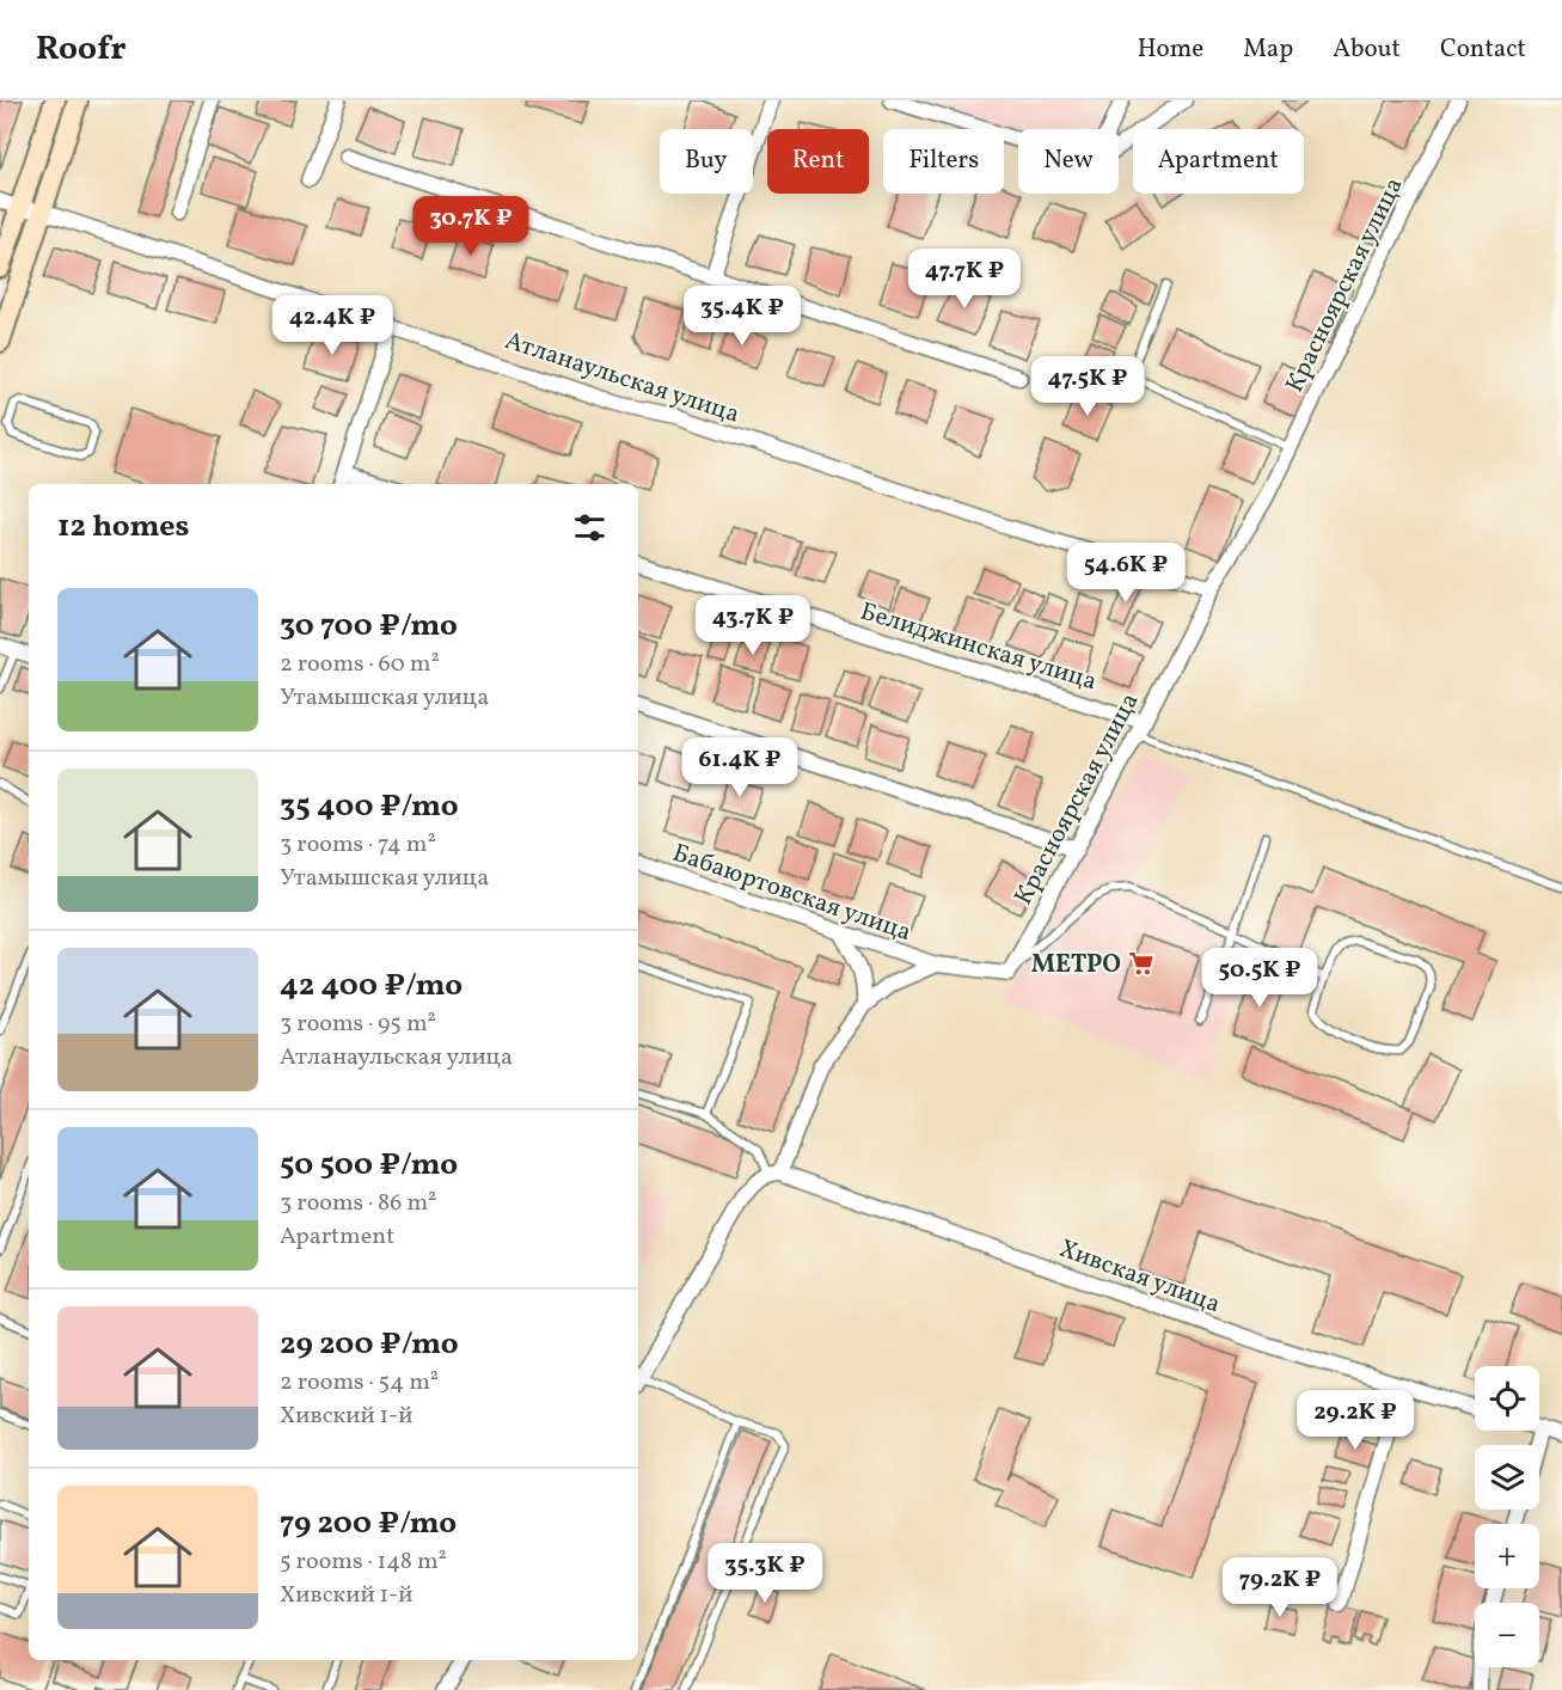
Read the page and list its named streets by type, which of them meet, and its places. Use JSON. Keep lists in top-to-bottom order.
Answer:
{
  "streets": {
    "street": [
      "Красноярская улица",
      "Атланаульская улица",
      "Белиджинская улица",
      "Бабаюртовская улица",
      "Хивская улица"
    ]
  },
  "crossings": [
    ["Красноярская улица", "Атланаульская улица"],
    ["Красноярская улица", "Белиджинская улица"]
  ],
  "places": {
    "supermarket": ["МЕТРО"]
  },
  "page": {
    "header": "Roofr",
    "nav": [
      "Home",
      "Map",
      "About",
      "Contact"
    ],
    "chip": [
      "Buy",
      "Rent",
      "Filters",
      "New",
      "Apartment"
    ],
    "price": [
      "30.7K ₽",
      "47.7K ₽",
      "35.4K ₽",
      "42.4K ₽",
      "47.5K ₽",
      "54.6K ₽",
      "43.7K ₽",
      "61.4K ₽",
      "50.5K ₽",
      "29.2K ₽",
      "35.3K ₽",
      "79.2K ₽"
    ],
    "heading": "12 homes",
    "list": [
      {
        "name": "30 700 ₽/mo",
        "note": "2 rooms · 60 m² · Утамышская улица"
      },
      {
        "name": "35 400 ₽/mo",
        "note": "3 rooms · 74 m² · Утамышская улица"
      },
      {
        "name": "42 400 ₽/mo",
        "note": "3 rooms · 95 m² · Атланаульская улица"
      },
      {
        "name": "50 500 ₽/mo",
        "note": "3 rooms · 86 m² · Apartment"
      },
      {
        "name": "29 200 ₽/mo",
        "note": "2 rooms · 54 m² · Хивский 1-й"
      },
      {
        "name": "79 200 ₽/mo",
        "note": "5 rooms · 148 m² · Хивский 1-й"
      }
    ],
    "map_buttons": ["+", "−"]
  }
}
